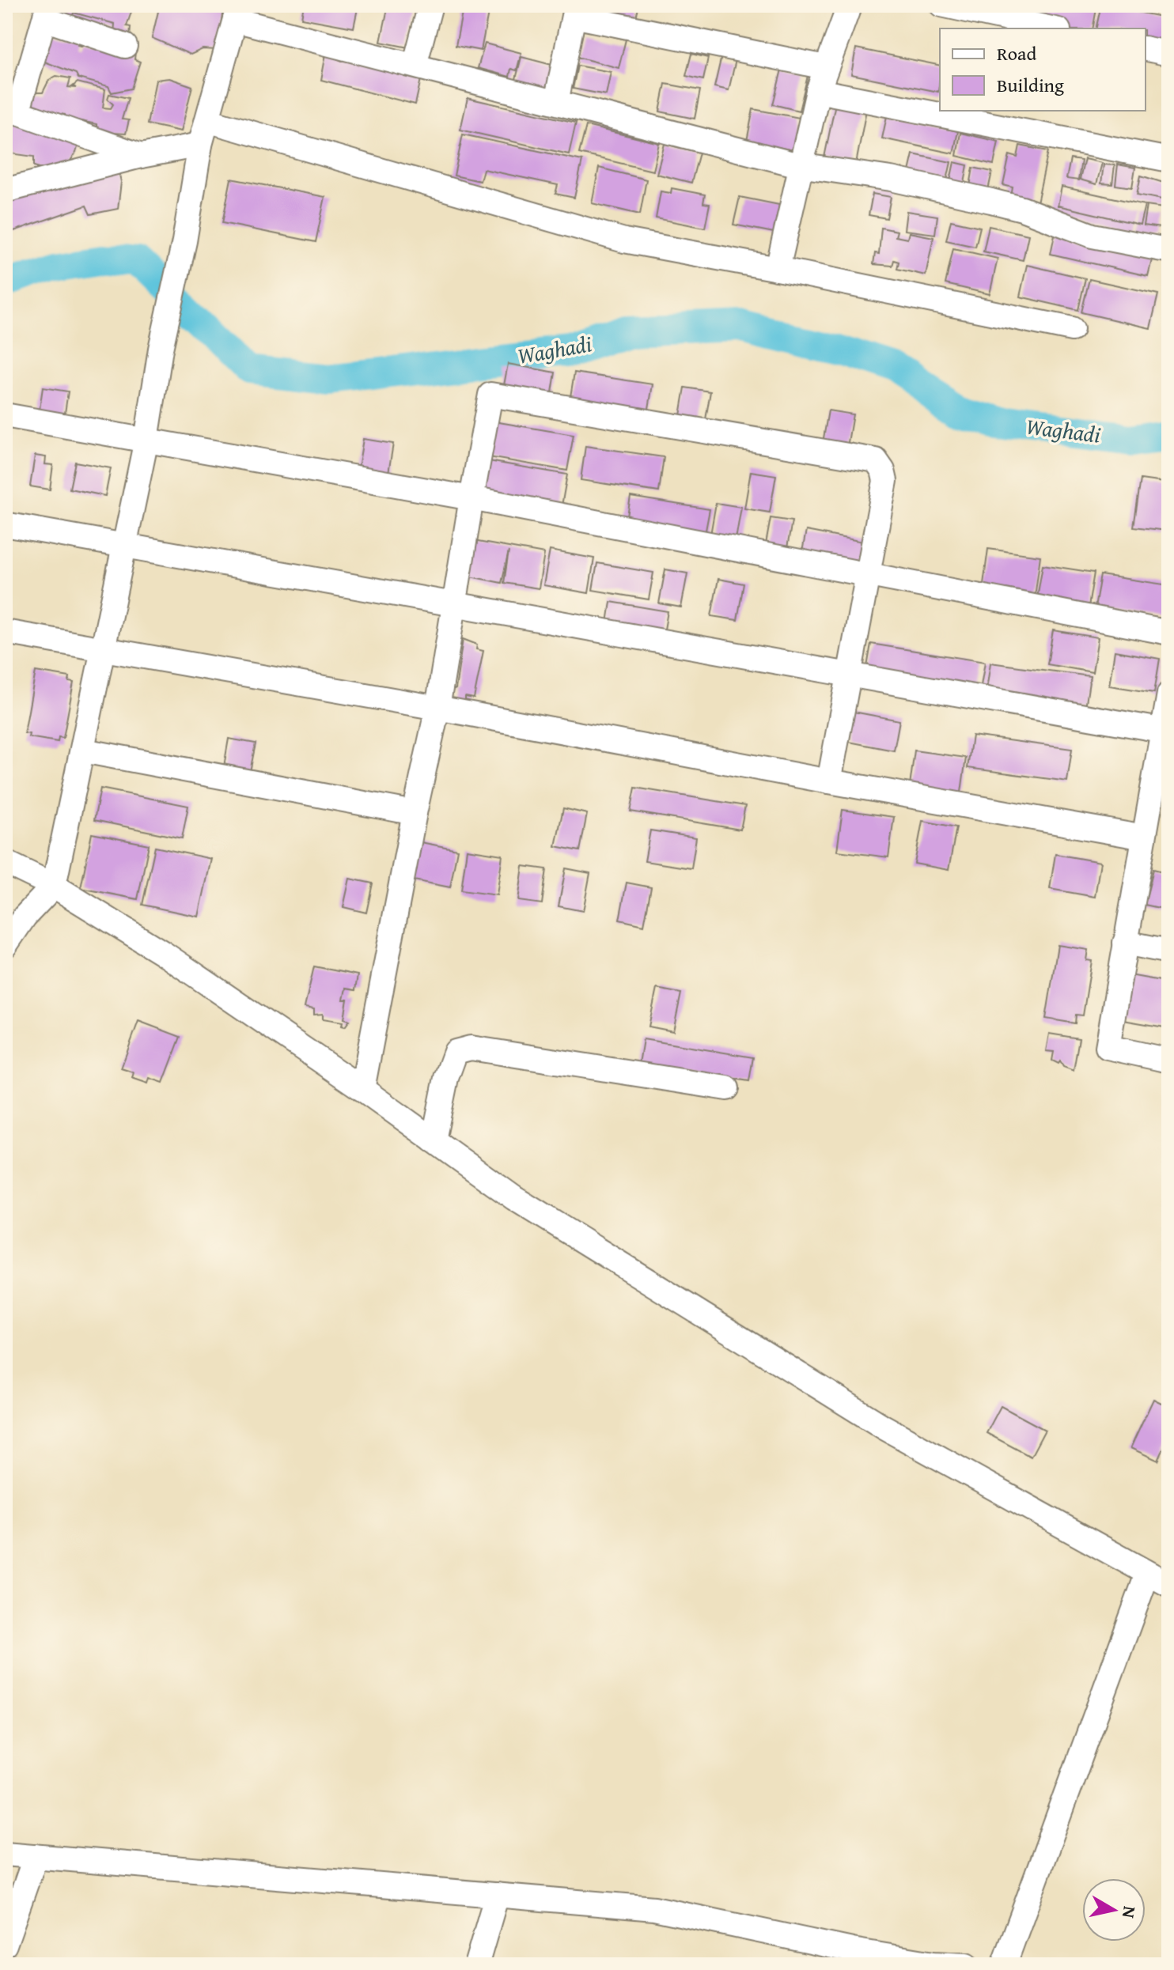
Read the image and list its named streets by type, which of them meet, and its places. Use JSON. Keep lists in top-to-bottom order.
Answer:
{
  "water": ["Waghadi"],
  "legend": ["Road", "Building"],
  "north": "right"
}
